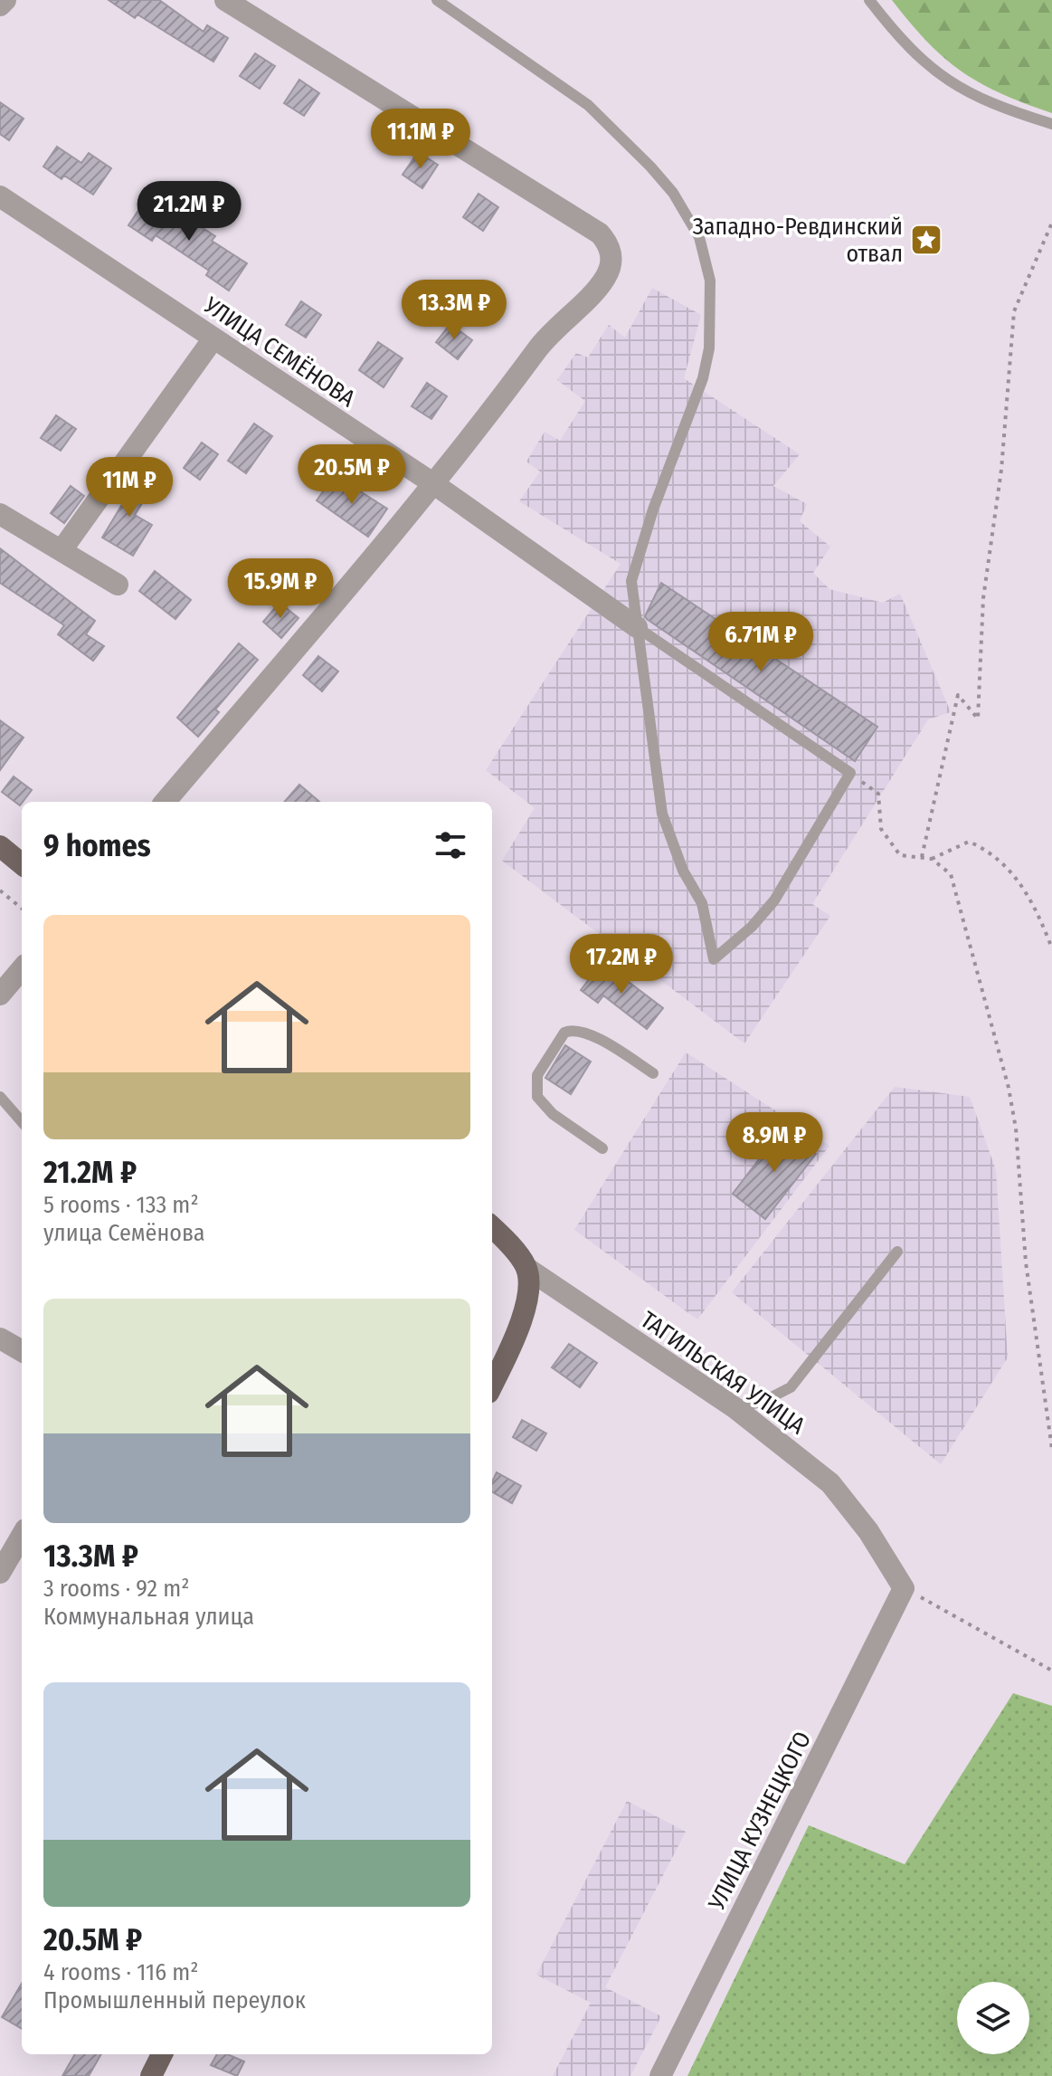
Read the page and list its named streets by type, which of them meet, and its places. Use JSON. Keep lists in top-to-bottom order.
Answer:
{
  "streets": {
    "main road": ["ТАГИЛЬСКАЯ УЛИЦА"],
    "street": ["УЛИЦА СЕМЁНОВА", "УЛИЦА КУЗНЕЦКОГО"]
  },
  "crossings": [
    ["ТАГИЛЬСКАЯ УЛИЦА", "УЛИЦА КУЗНЕЦКОГО"]
  ],
  "places": {
    "place": ["Западно-Ревдинский отвал"]
  },
  "page": {
    "price": [
      "11.1M ₽",
      "21.2M ₽",
      "13.3M ₽",
      "20.5M ₽",
      "11M ₽",
      "15.9M ₽",
      "6.71M ₽",
      "17.2M ₽",
      "8.9M ₽"
    ],
    "heading": "9 homes",
    "list": [
      {
        "name": "21.2M ₽",
        "note": "5 rooms · 133 m² · улица Семёнова"
      },
      {
        "name": "13.3M ₽",
        "note": "3 rooms · 92 m² · Коммунальная улица"
      },
      {
        "name": "20.5M ₽",
        "note": "4 rooms · 116 m² · Промышленный переулок"
      }
    ]
  }
}
